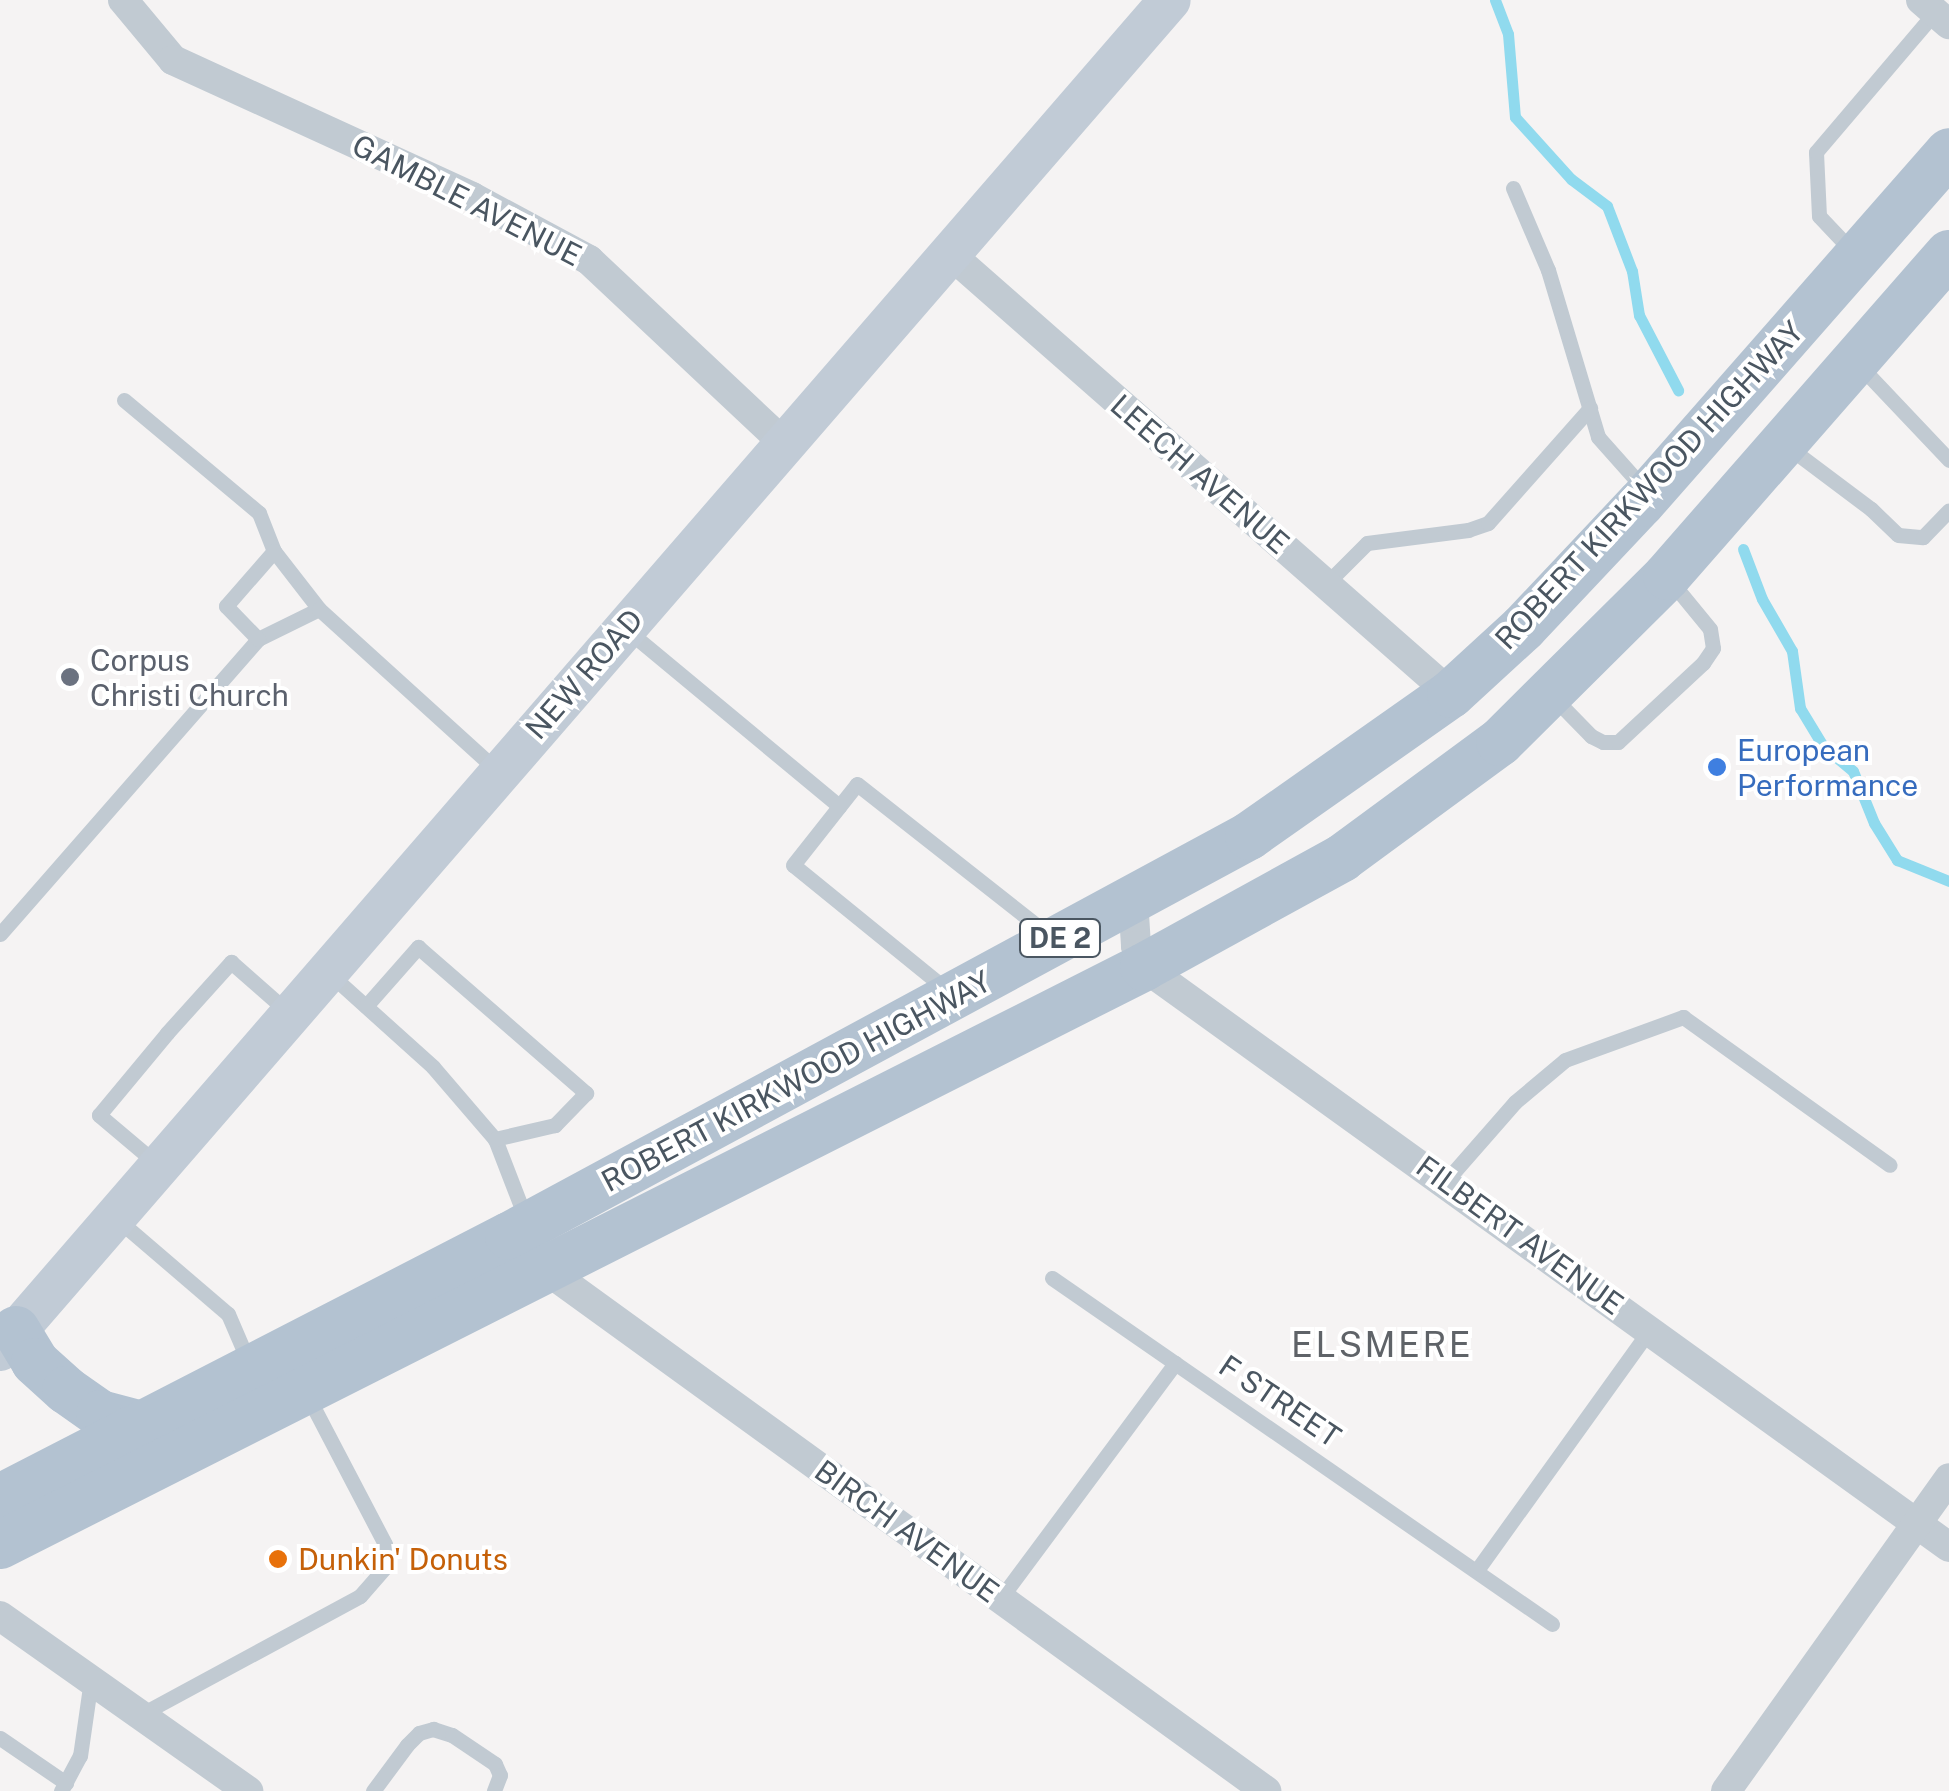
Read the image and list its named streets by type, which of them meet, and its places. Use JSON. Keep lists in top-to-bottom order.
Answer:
{
  "streets": {
    "main road": ["ROBERT KIRKWOOD HIGHWAY", "DE 2"],
    "street": [
      "GAMBLE AVENUE",
      "LEECH AVENUE",
      "NEW ROAD",
      "FILBERT AVENUE",
      "BIRCH AVENUE"
    ],
    "lane": ["F STREET"]
  },
  "crossings": [
    ["GAMBLE AVENUE", "NEW ROAD"],
    ["LEECH AVENUE", "ROBERT KIRKWOOD HIGHWAY"],
    ["LEECH AVENUE", "NEW ROAD"],
    ["ROBERT KIRKWOOD HIGHWAY", "FILBERT AVENUE"],
    ["ROBERT KIRKWOOD HIGHWAY", "BIRCH AVENUE"]
  ],
  "districts": ["ELSMERE"],
  "places": ["Corpus Christi Church", "European Performance", "Dunkin' Donuts"]
}
